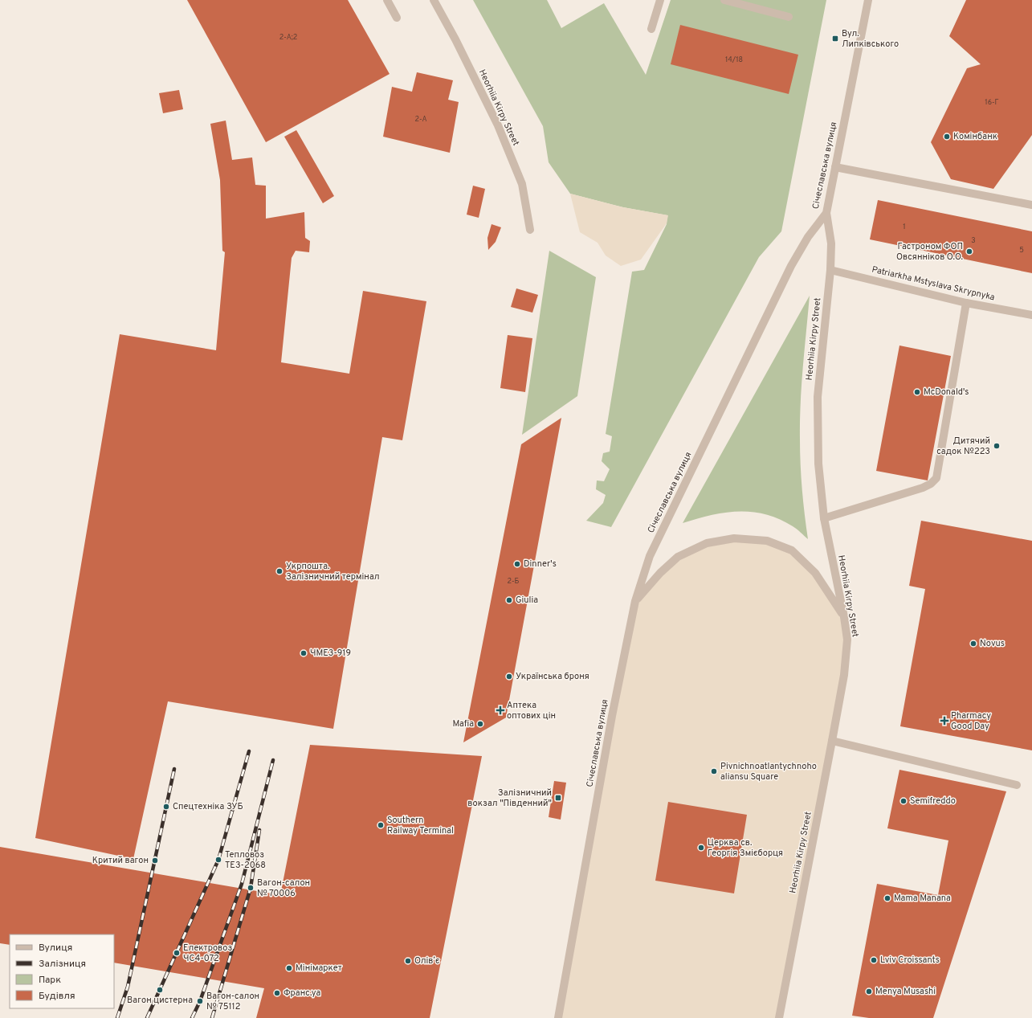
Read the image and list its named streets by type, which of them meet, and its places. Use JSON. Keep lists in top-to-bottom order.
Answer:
{
  "streets": {
    "street": ["Heorhiia Kirpy Street", "Січеславська вулиця", "Patriarkha Mstyslava Skrypnyka"]
  },
  "crossings": [
    ["Heorhiia Kirpy Street", "Січеславська вулиця"],
    ["Heorhiia Kirpy Street", "Patriarkha Mstyslava Skrypnyka"]
  ],
  "places": {
    "transit": ["Вул. Липківського", "Залізничний вокзал \"Південний\""],
    "other": [
      "Комінбанк",
      "Гастроном ФОП Овсянніков О.О.",
      "McDonald's",
      "Дитячий садок №223",
      "Dinner's",
      "Укрпошта. Залізничний термінал",
      "Giulia",
      "Novus",
      "ЧМЕ3-919",
      "Українська броня",
      "Mafia",
      "Pivnichnoatlantychnoho aliansu Square",
      "Semifreddo",
      "Спецтехніка ЗУБ",
      "Southern Railway Terminal",
      "Церква св. Георгія Змієборця",
      "Тепловоз ТЕ3-2068",
      "Критий вагон",
      "Вагон-салон № 70006",
      "Mama Manana",
      "Електровоз ЧС4-072",
      "Lviv Croissants",
      "Олівʼє",
      "Мінімаркет",
      "Вагон цистерна",
      "Menya Musashi",
      "Франс.уа",
      "Вагон-салон № 75112"
    ],
    "health": ["Аптека оптових цін", "Pharmacy Good Day"]
  },
  "house_numbers": [
    "2-А;2",
    "14/18",
    "16-Г",
    "2-А",
    "1",
    "3",
    "5",
    "2-Б"
  ],
  "legend": [
    "Вулиця",
    "Залізниця",
    "Парк",
    "Будівля"
  ]
}
